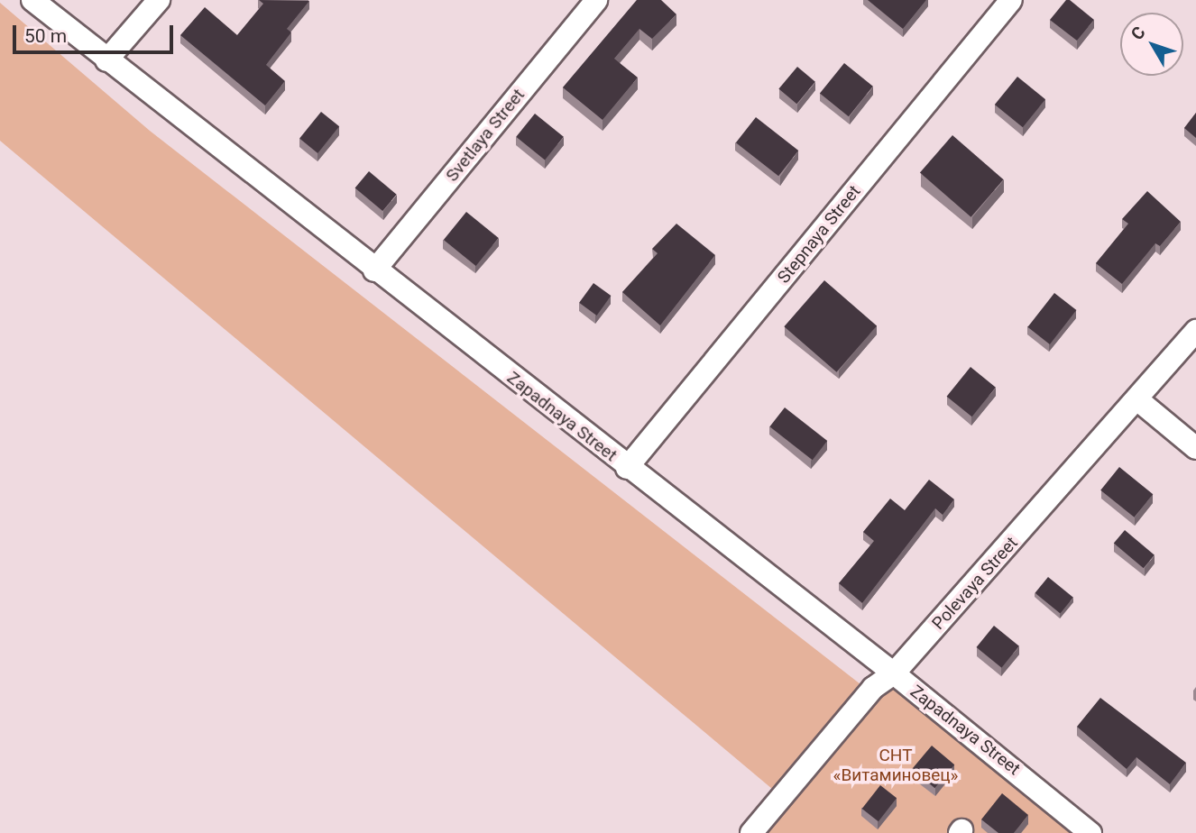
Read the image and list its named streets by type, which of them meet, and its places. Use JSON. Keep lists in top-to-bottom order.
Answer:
{
  "streets": {
    "street": [
      "Svetlaya Street",
      "Stepnaya Street",
      "Zapadnaya Street",
      "Polevaya Street"
    ]
  },
  "crossings": [
    ["Svetlaya Street", "Zapadnaya Street"],
    ["Stepnaya Street", "Zapadnaya Street"],
    ["Zapadnaya Street", "Polevaya Street"]
  ],
  "parks": ["СНТ «Витаминовец»"],
  "scale_bar": "50 m",
  "north": "top left"
}
